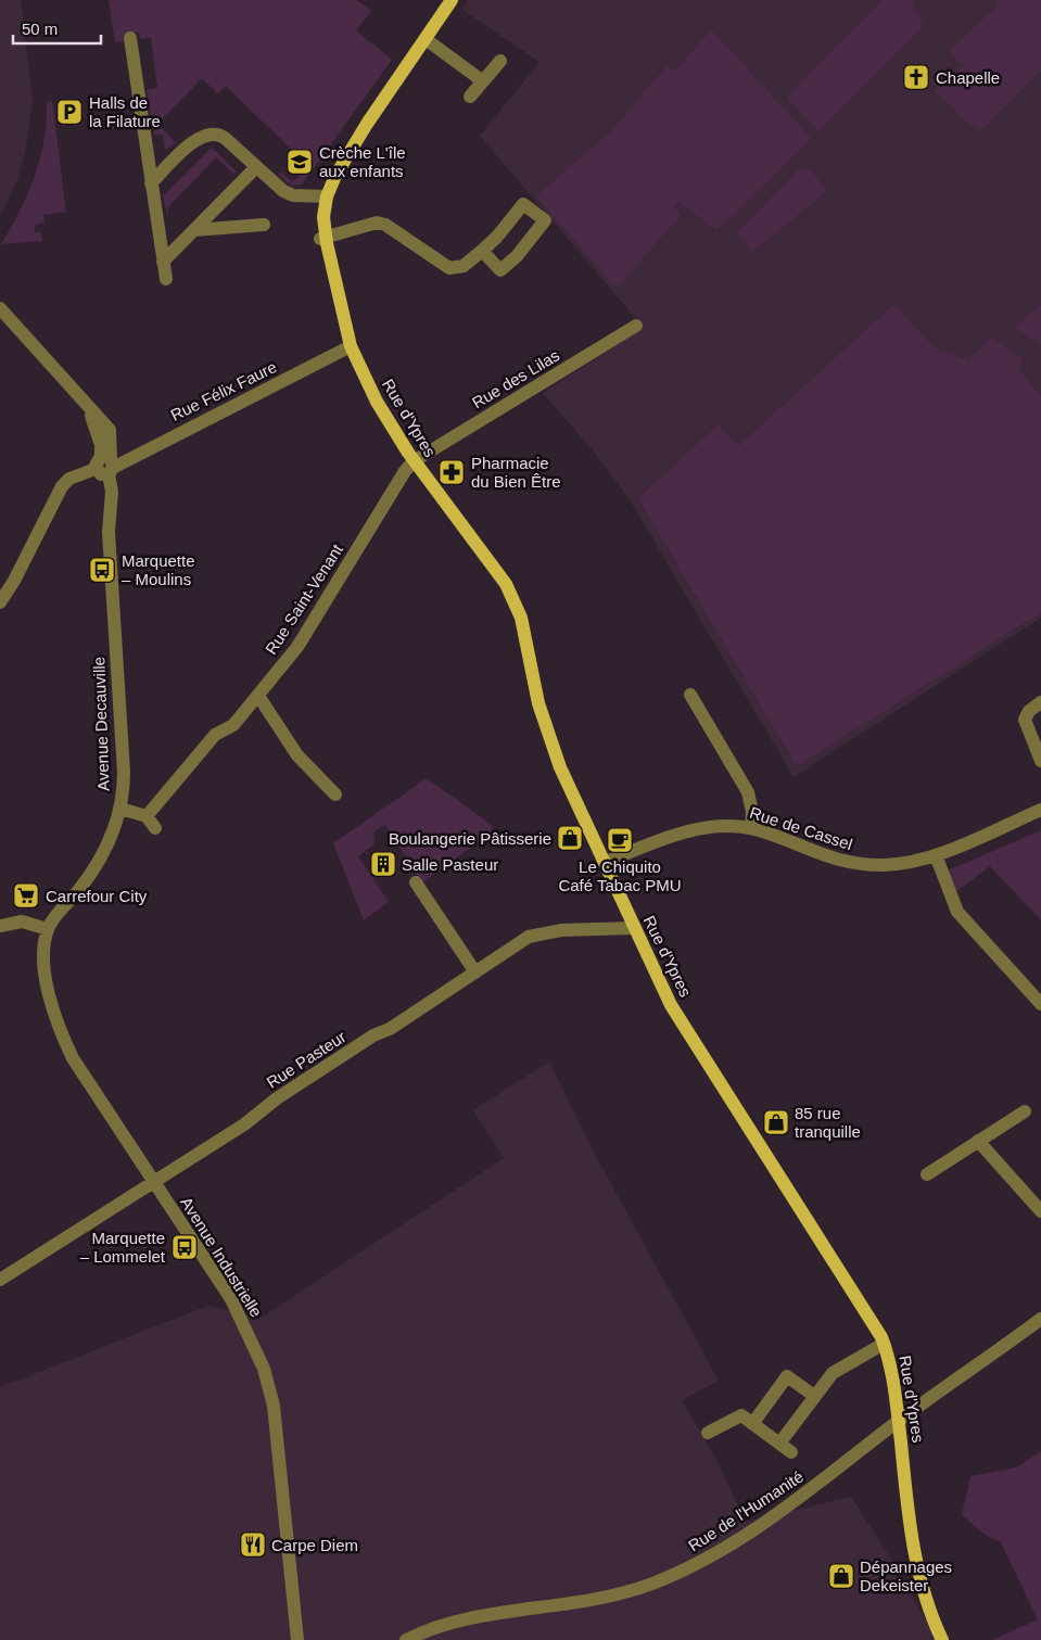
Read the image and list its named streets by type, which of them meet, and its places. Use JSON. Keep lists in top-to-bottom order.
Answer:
{
  "streets": {
    "main road": ["Rue d'Ypres"],
    "street": [
      "Rue des Lilas",
      "Rue Félix Faure",
      "Rue Saint-Venant",
      "Avenue Decauville",
      "Rue de Cassel",
      "Rue Pasteur",
      "Avenue Industrielle",
      "Rue de l'Humanité"
    ]
  },
  "crossings": [
    ["Rue des Lilas", "Rue d'Ypres"],
    ["Rue des Lilas", "Rue Saint-Venant"],
    ["Rue Félix Faure", "Rue d'Ypres"],
    ["Rue Félix Faure", "Avenue Decauville"],
    ["Rue d'Ypres", "Rue Saint-Venant"],
    ["Rue d'Ypres", "Rue de Cassel"],
    ["Rue d'Ypres", "Rue Pasteur"],
    ["Rue d'Ypres", "Rue de l'Humanité"],
    ["Rue Pasteur", "Avenue Industrielle"]
  ],
  "places": {
    "church": ["Chapelle"],
    "parking": ["Halls de la Filature"],
    "school or university": ["Crèche L'île aux enfants"],
    "pharmacy": ["Pharmacie du Bien Être"],
    "bus stop": ["Marquette – Moulins", "Marquette – Lommelet"],
    "shop": ["Boulangerie Pâtisserie", "85 rue tranquille", "Dépannages Dekeister"],
    "cafe": ["Le Chiquito Café Tabac PMU"],
    "building": ["Salle Pasteur"],
    "supermarket": ["Carrefour City"],
    "restaurant": ["Carpe Diem"]
  },
  "scale_bar": "50 m"
}
